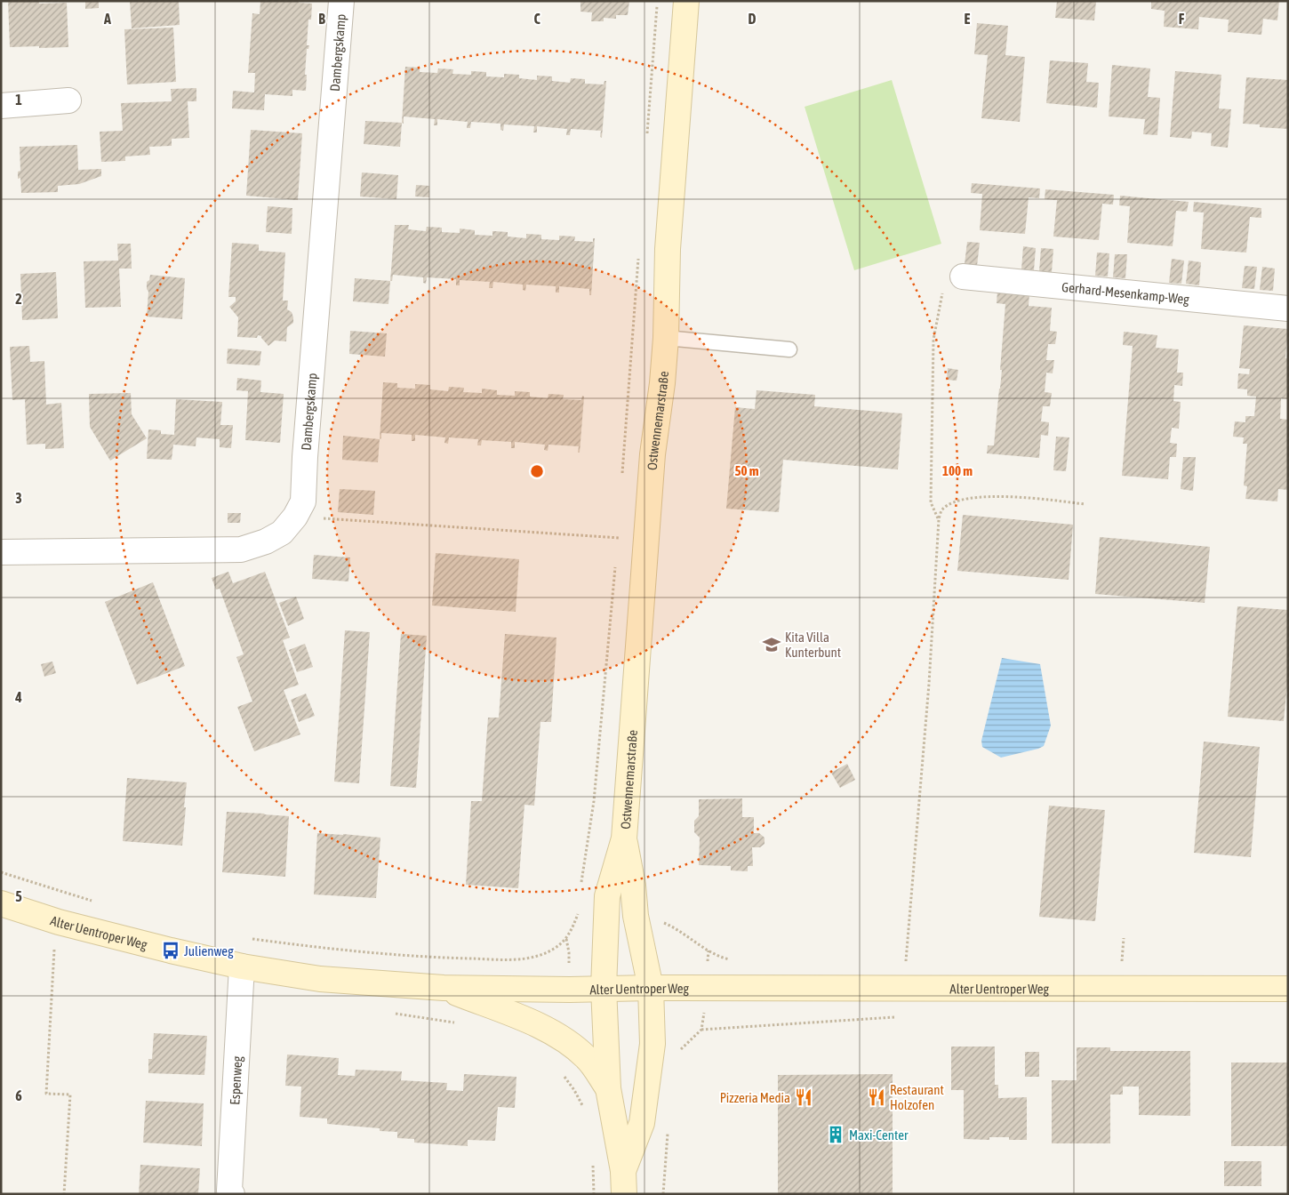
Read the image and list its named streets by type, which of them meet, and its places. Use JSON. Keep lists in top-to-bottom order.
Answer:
{
  "streets": {
    "street": [
      "Dambergskamp",
      "Gerhard-Mesenkamp-Weg",
      "Ostwennemarstraße",
      "Alter Uentroper Weg",
      "Espenweg"
    ]
  },
  "crossings": [
    ["Ostwennemarstraße", "Alter Uentroper Weg"],
    ["Alter Uentroper Weg", "Espenweg"]
  ],
  "places": {
    "school or university": ["Kita Villa Kunterbunt"],
    "bus stop": ["Julienweg"],
    "restaurant": ["Pizzeria Media", "Restaurant Holzofen"],
    "building": ["Maxi-Center"]
  },
  "grid": {
    "columns": [
      "A",
      "B",
      "C",
      "D",
      "E",
      "F"
    ],
    "rows": [
      "1",
      "2",
      "3",
      "4",
      "5",
      "6"
    ]
  },
  "rings": ["50 m", "100 m"]
}
